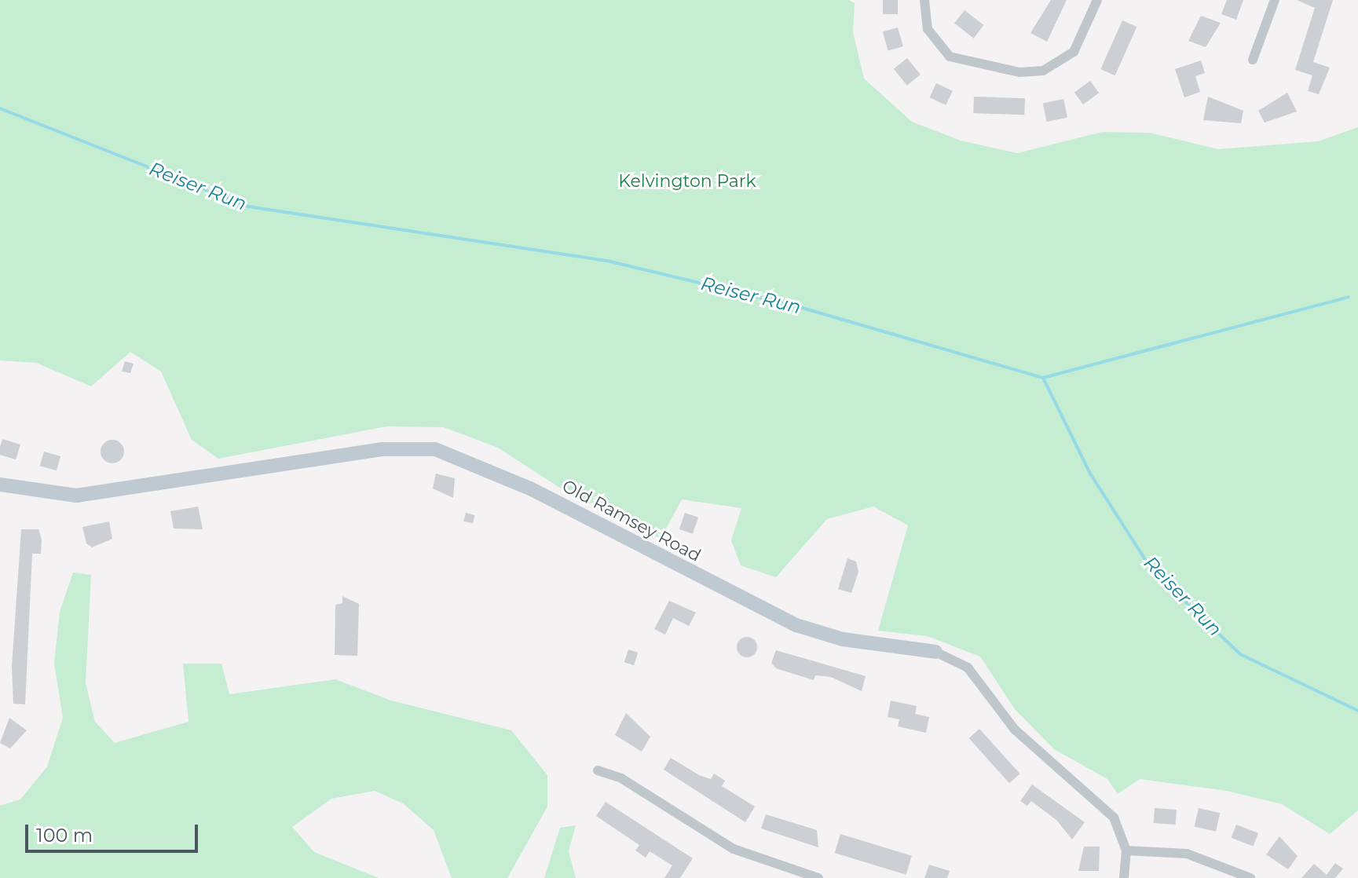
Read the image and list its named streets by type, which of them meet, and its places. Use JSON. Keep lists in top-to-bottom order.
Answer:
{
  "streets": {
    "street": ["Old Ramsey Road"]
  },
  "water": ["Reiser Run"],
  "parks": ["Kelvington Park"],
  "scale_bar": "100 m"
}
